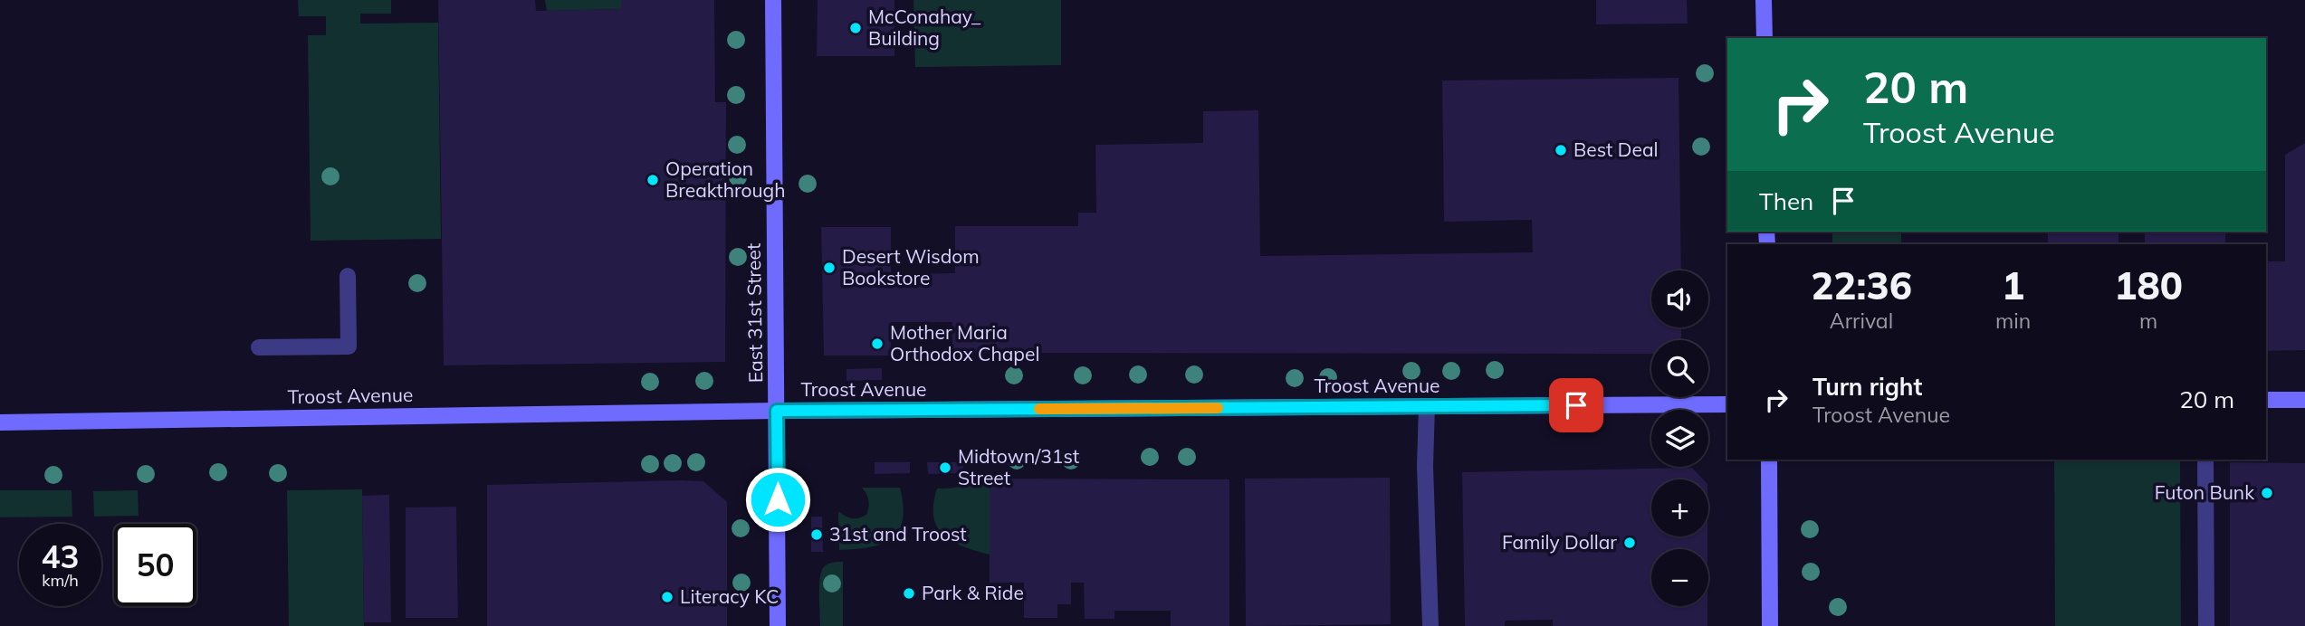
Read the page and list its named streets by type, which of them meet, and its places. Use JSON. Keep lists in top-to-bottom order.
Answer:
{
  "streets": {
    "main road": ["East 31st Street", "Troost Avenue"]
  },
  "crossings": [
    ["East 31st Street", "Troost Avenue"]
  ],
  "places": [
    "McConahay_ Building",
    "Best Deal",
    "Operation Breakthrough",
    "Desert Wisdom Bookstore",
    "Mother Maria Orthodox Chapel",
    "Midtown/31st Street",
    "Futon Bunk",
    "31st and Troost",
    "Family Dollar",
    "Park & Ride",
    "Literacy KC"
  ],
  "page": {
    "turn": ["20 m", "Troost Avenue"],
    "then": "Then",
    "eta": [
      "22:36",
      "Arrival",
      "1",
      "min",
      "180",
      "m"
    ],
    "map_buttons": ["+", "−"],
    "list": [
      {
        "name": "Turn right",
        "note": "Troost Avenue",
        "value": "20 m"
      }
    ],
    "speed": "43 km/h",
    "limit": "50"
  }
}
